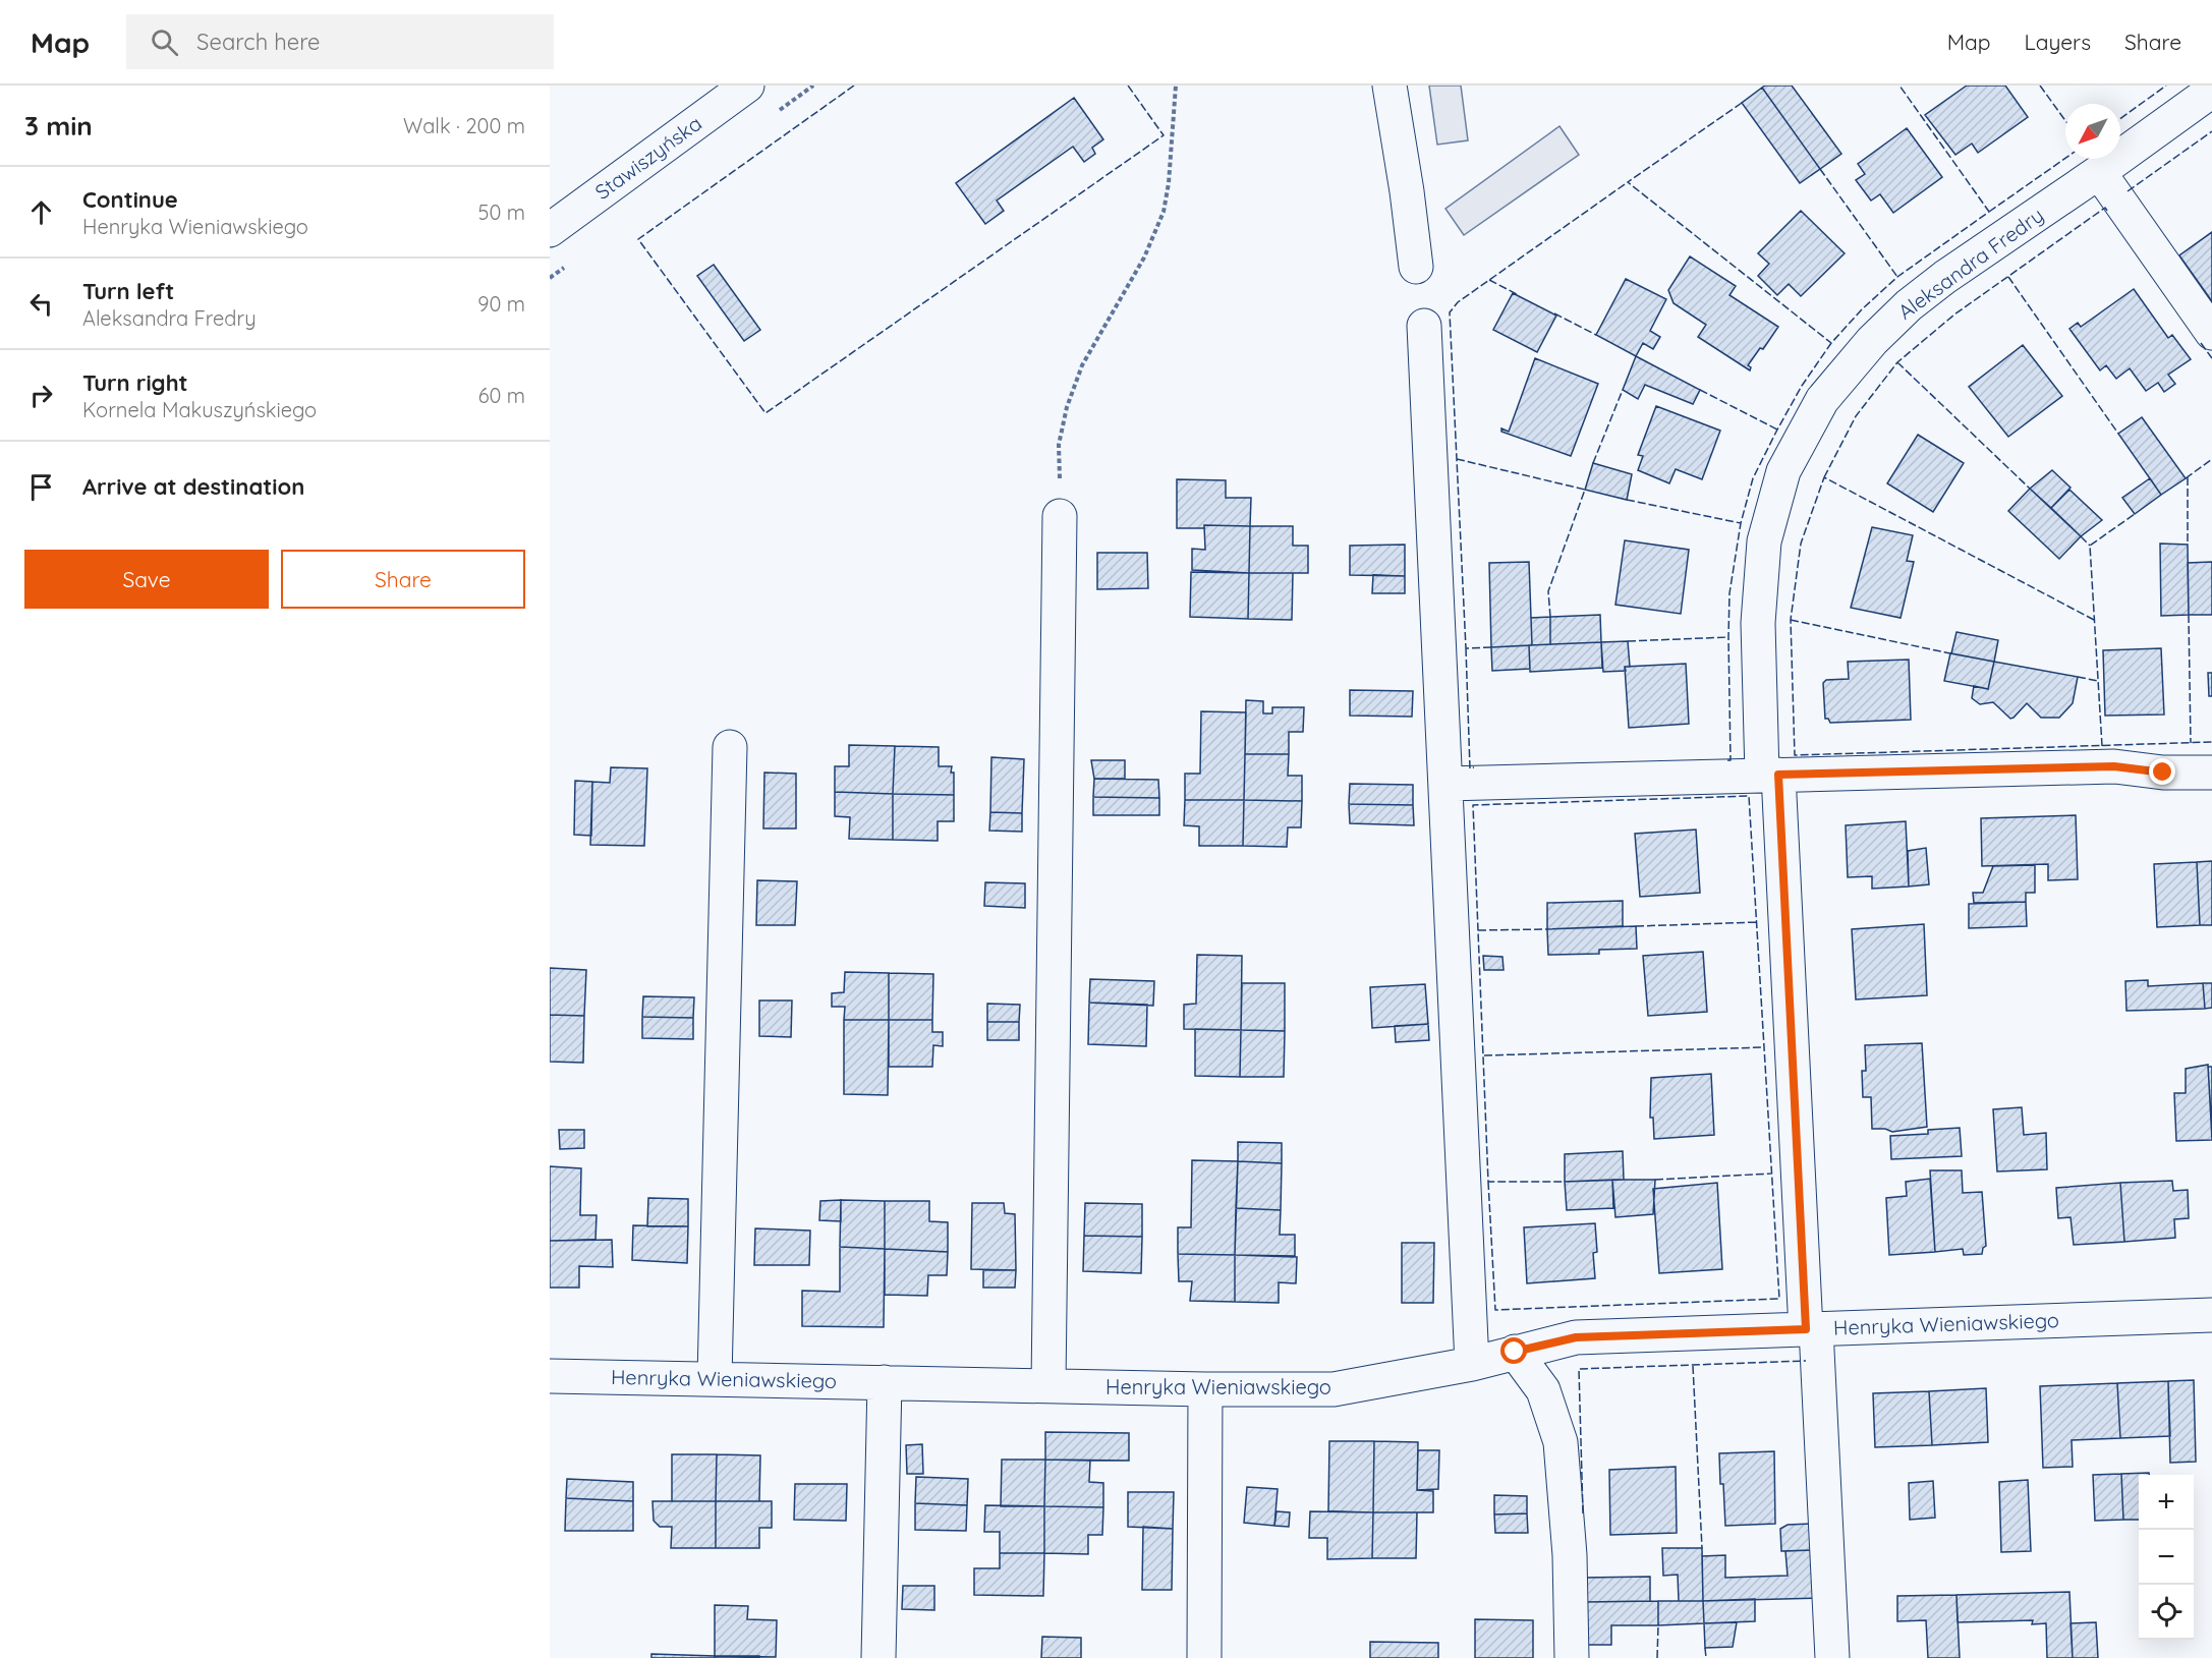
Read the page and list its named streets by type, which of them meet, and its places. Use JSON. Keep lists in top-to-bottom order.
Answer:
{
  "streets": {
    "street": ["Stawiszyńska", "Aleksandra Fredry", "Henryka Wieniawskiego"]
  },
  "crossings": [
    ["Aleksandra Fredry", "Henryka Wieniawskiego"]
  ],
  "north": "bottom left",
  "page": {
    "header": "Map",
    "search": "Search here",
    "nav": ["Map", "Layers", "Share"],
    "heading": ["3 min", "Walk · 200 m"],
    "list": [
      ["Continue", "Henryka Wieniawskiego", "50 m"],
      ["Turn left", "Aleksandra Fredry", "90 m"],
      ["Turn right", "Kornela Makuszyńskiego", "60 m"],
      "Arrive at destination"
    ],
    "buttons": ["Save", "Share"],
    "map_buttons": ["+", "−"]
  }
}
